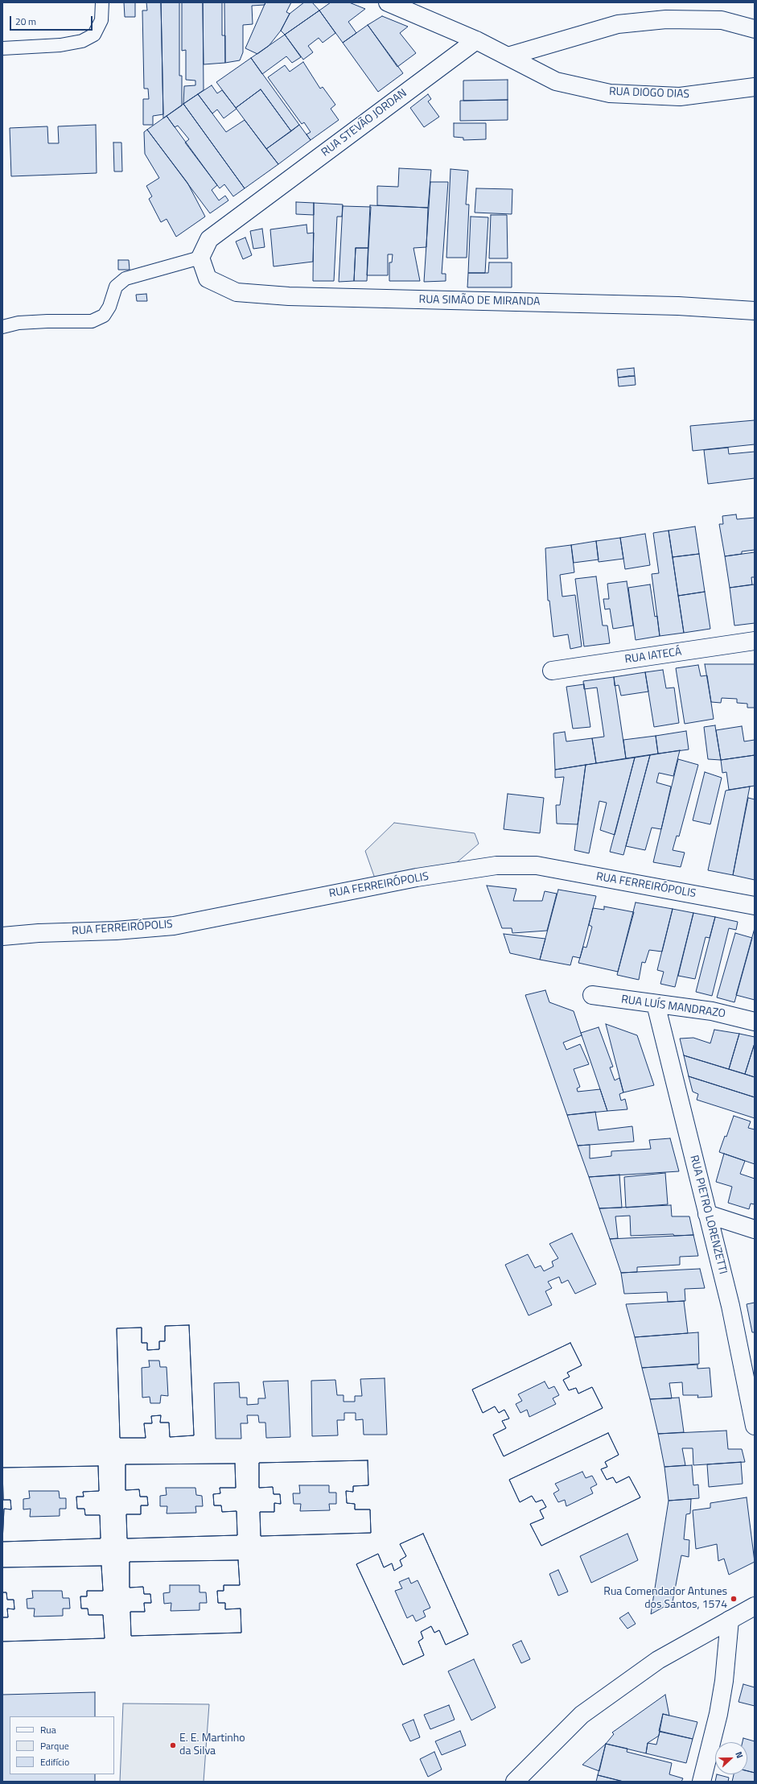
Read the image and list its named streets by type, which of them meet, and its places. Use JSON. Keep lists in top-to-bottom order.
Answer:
{
  "streets": {
    "street": [
      "RUA DIOGO DIAS",
      "RUA STEVÃO JORDAN",
      "RUA SIMÃO DE MIRANDA",
      "RUA IATECÁ",
      "RUA FERREIRÓPOLIS",
      "RUA LUÍS MANDRAZO",
      "RUA PIETRO LORENZETTI"
    ]
  },
  "crossings": [
    ["RUA DIOGO DIAS", "RUA STEVÃO JORDAN"],
    ["RUA STEVÃO JORDAN", "RUA SIMÃO DE MIRANDA"],
    ["RUA LUÍS MANDRAZO", "RUA PIETRO LORENZETTI"]
  ],
  "places": ["Rua Comendador Antunes dos Santos, 1574", "E. E. Martinho da Silva"],
  "legend": ["Rua", "Parque", "Edifício"],
  "scale_bar": "20 m",
  "north": "right"
}
